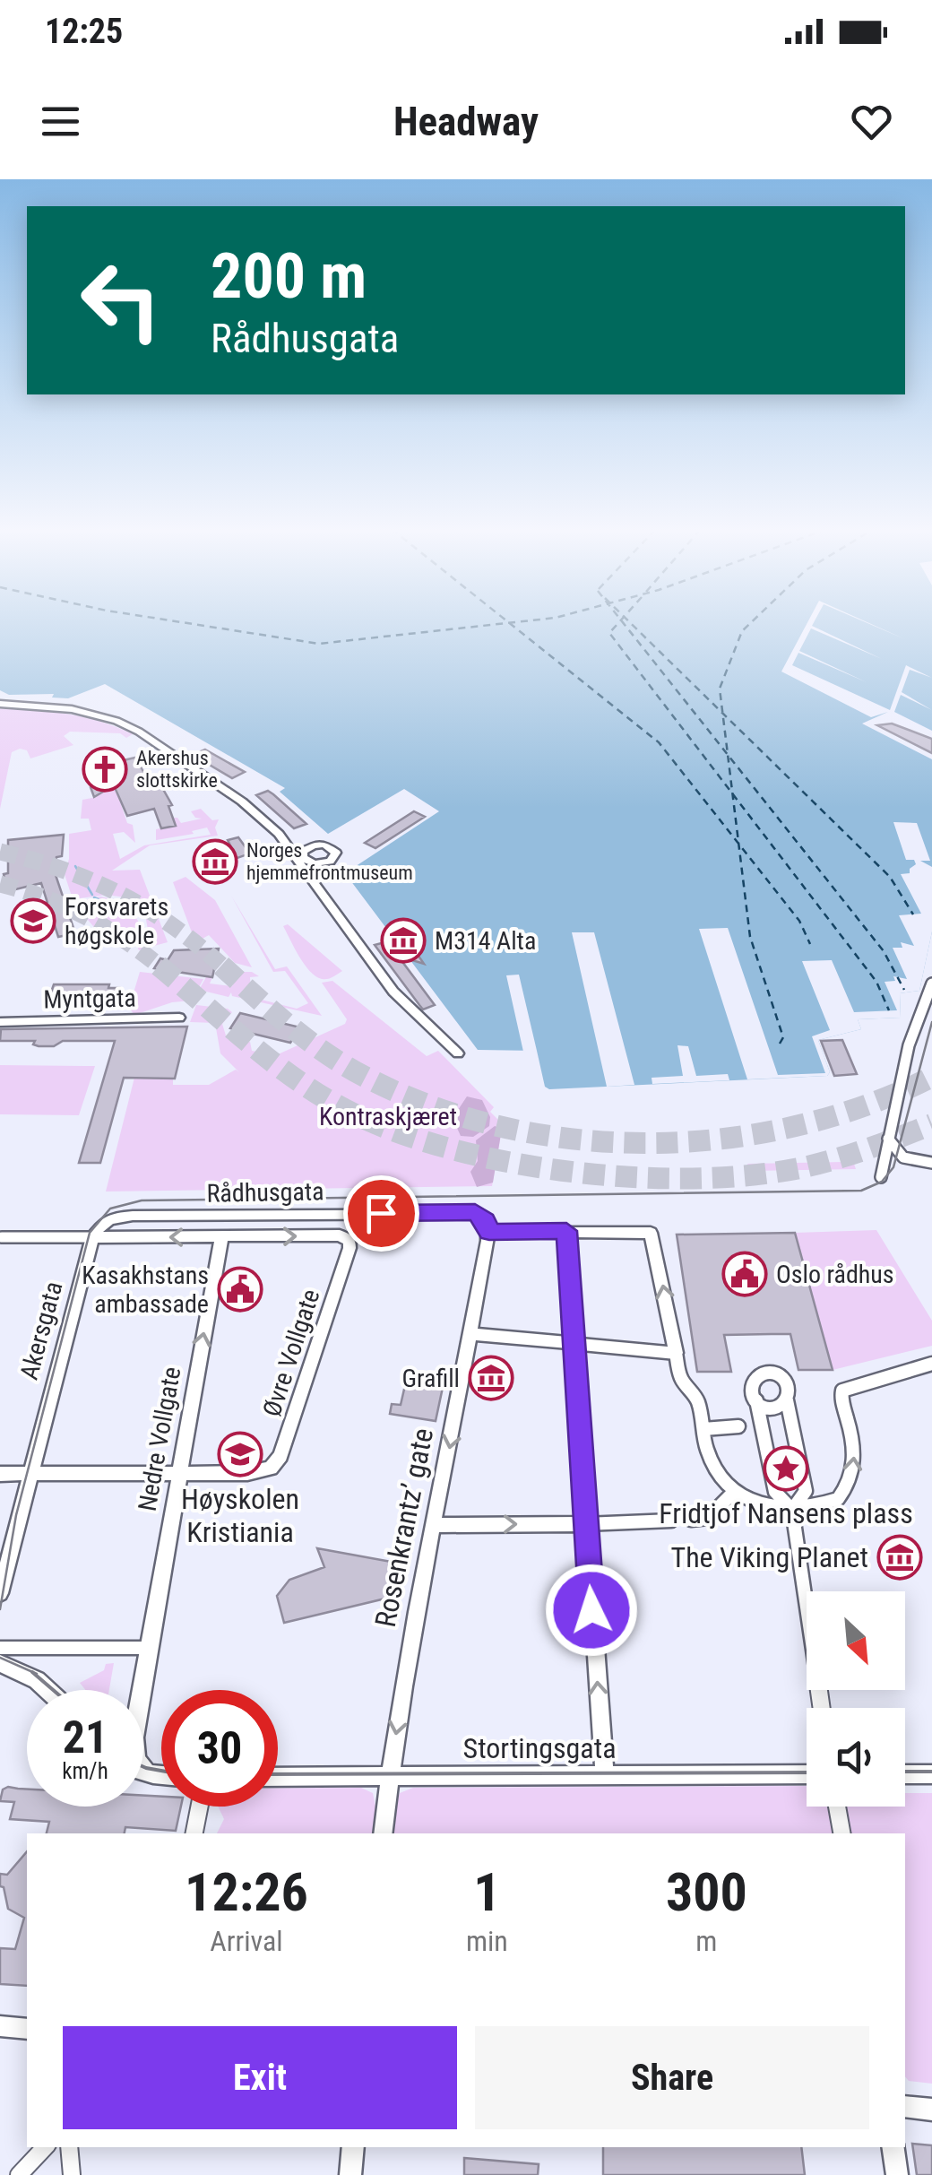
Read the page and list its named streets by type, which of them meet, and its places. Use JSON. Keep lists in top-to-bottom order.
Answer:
{
  "streets": {
    "street": [
      "Myntgata",
      "Rådhusgata",
      "Akersgata",
      "Øvre Vollgate",
      "Nedre Vollgate",
      "Rosenkrantz’ gate",
      "Stortingsgata"
    ]
  },
  "crossings": [
    ["Rådhusgata", "Akersgata"],
    ["Rådhusgata", "Øvre Vollgate"],
    ["Rådhusgata", "Nedre Vollgate"],
    ["Rådhusgata", "Rosenkrantz’ gate"],
    ["Øvre Vollgate", "Nedre Vollgate"],
    ["Rosenkrantz’ gate", "Stortingsgata"]
  ],
  "one_way": ["Nedre Vollgate", "Rosenkrantz’ gate"],
  "parks": ["Kontraskjæret"],
  "places": {
    "church": ["Akershus slottskirke"],
    "museum": [
      "Norges hjemmefrontmuseum",
      "M314 Alta",
      "Grafill",
      "The Viking Planet"
    ],
    "school or university": ["Forsvarets høgskole", "Høyskolen Kristiania"],
    "public building": ["Oslo rådhus", "Kasakhstans ambassade"],
    "place": ["Fridtjof Nansens plass"]
  },
  "north": "bottom right",
  "page": {
    "status": "12:25",
    "header": "Headway",
    "turn": ["200 m", "Rådhusgata"],
    "speed": "21 km/h",
    "limit": "30",
    "eta": [
      "12:26",
      "Arrival",
      "1",
      "min",
      "300",
      "m"
    ],
    "buttons": ["Exit", "Share"]
  }
}
